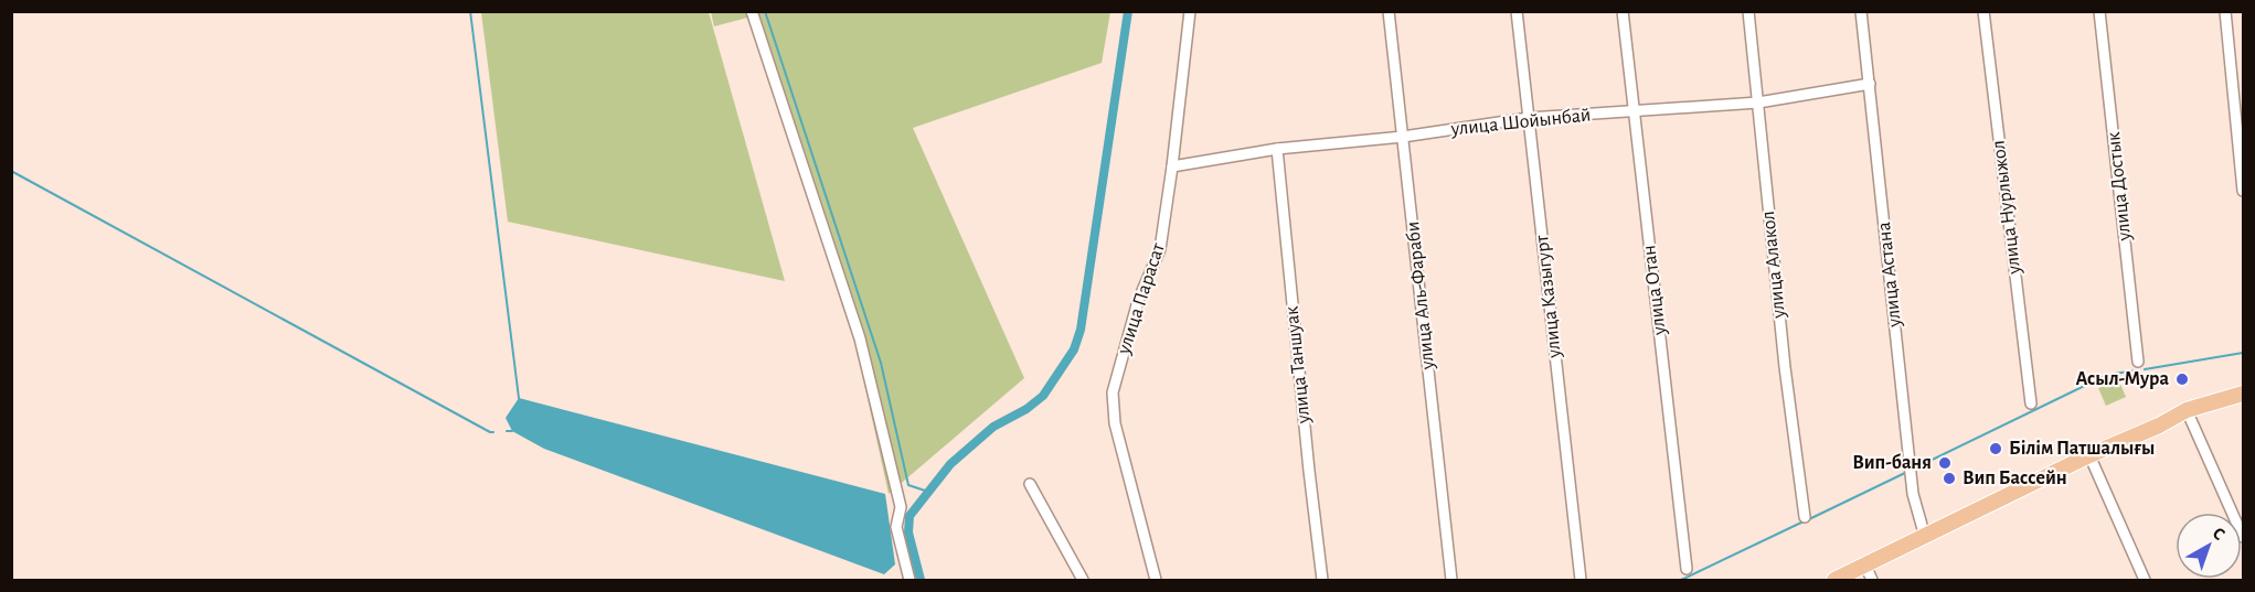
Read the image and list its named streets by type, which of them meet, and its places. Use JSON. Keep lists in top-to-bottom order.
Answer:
{
  "streets": {
    "street": [
      "улица Шойынбай",
      "улица Достык",
      "улица Нурлыжол",
      "улица Алакол",
      "улица Астана",
      "улица Отан",
      "улица Аль-Фараби",
      "улица Казыгурт",
      "улица Парасат",
      "улица Таншуак"
    ]
  },
  "crossings": [
    ["улица Шойынбай", "улица Алакол"],
    ["улица Шойынбай", "улица Астана"],
    ["улица Шойынбай", "улица Отан"],
    ["улица Шойынбай", "улица Аль-Фараби"],
    ["улица Шойынбай", "улица Казыгурт"],
    ["улица Шойынбай", "улица Парасат"],
    ["улица Шойынбай", "улица Таншуак"]
  ],
  "places": [
    "Асыл-Мура",
    "Білім Патшалығы",
    "Вип-баня",
    "Вип Бассейн"
  ],
  "north": "top right"
}
